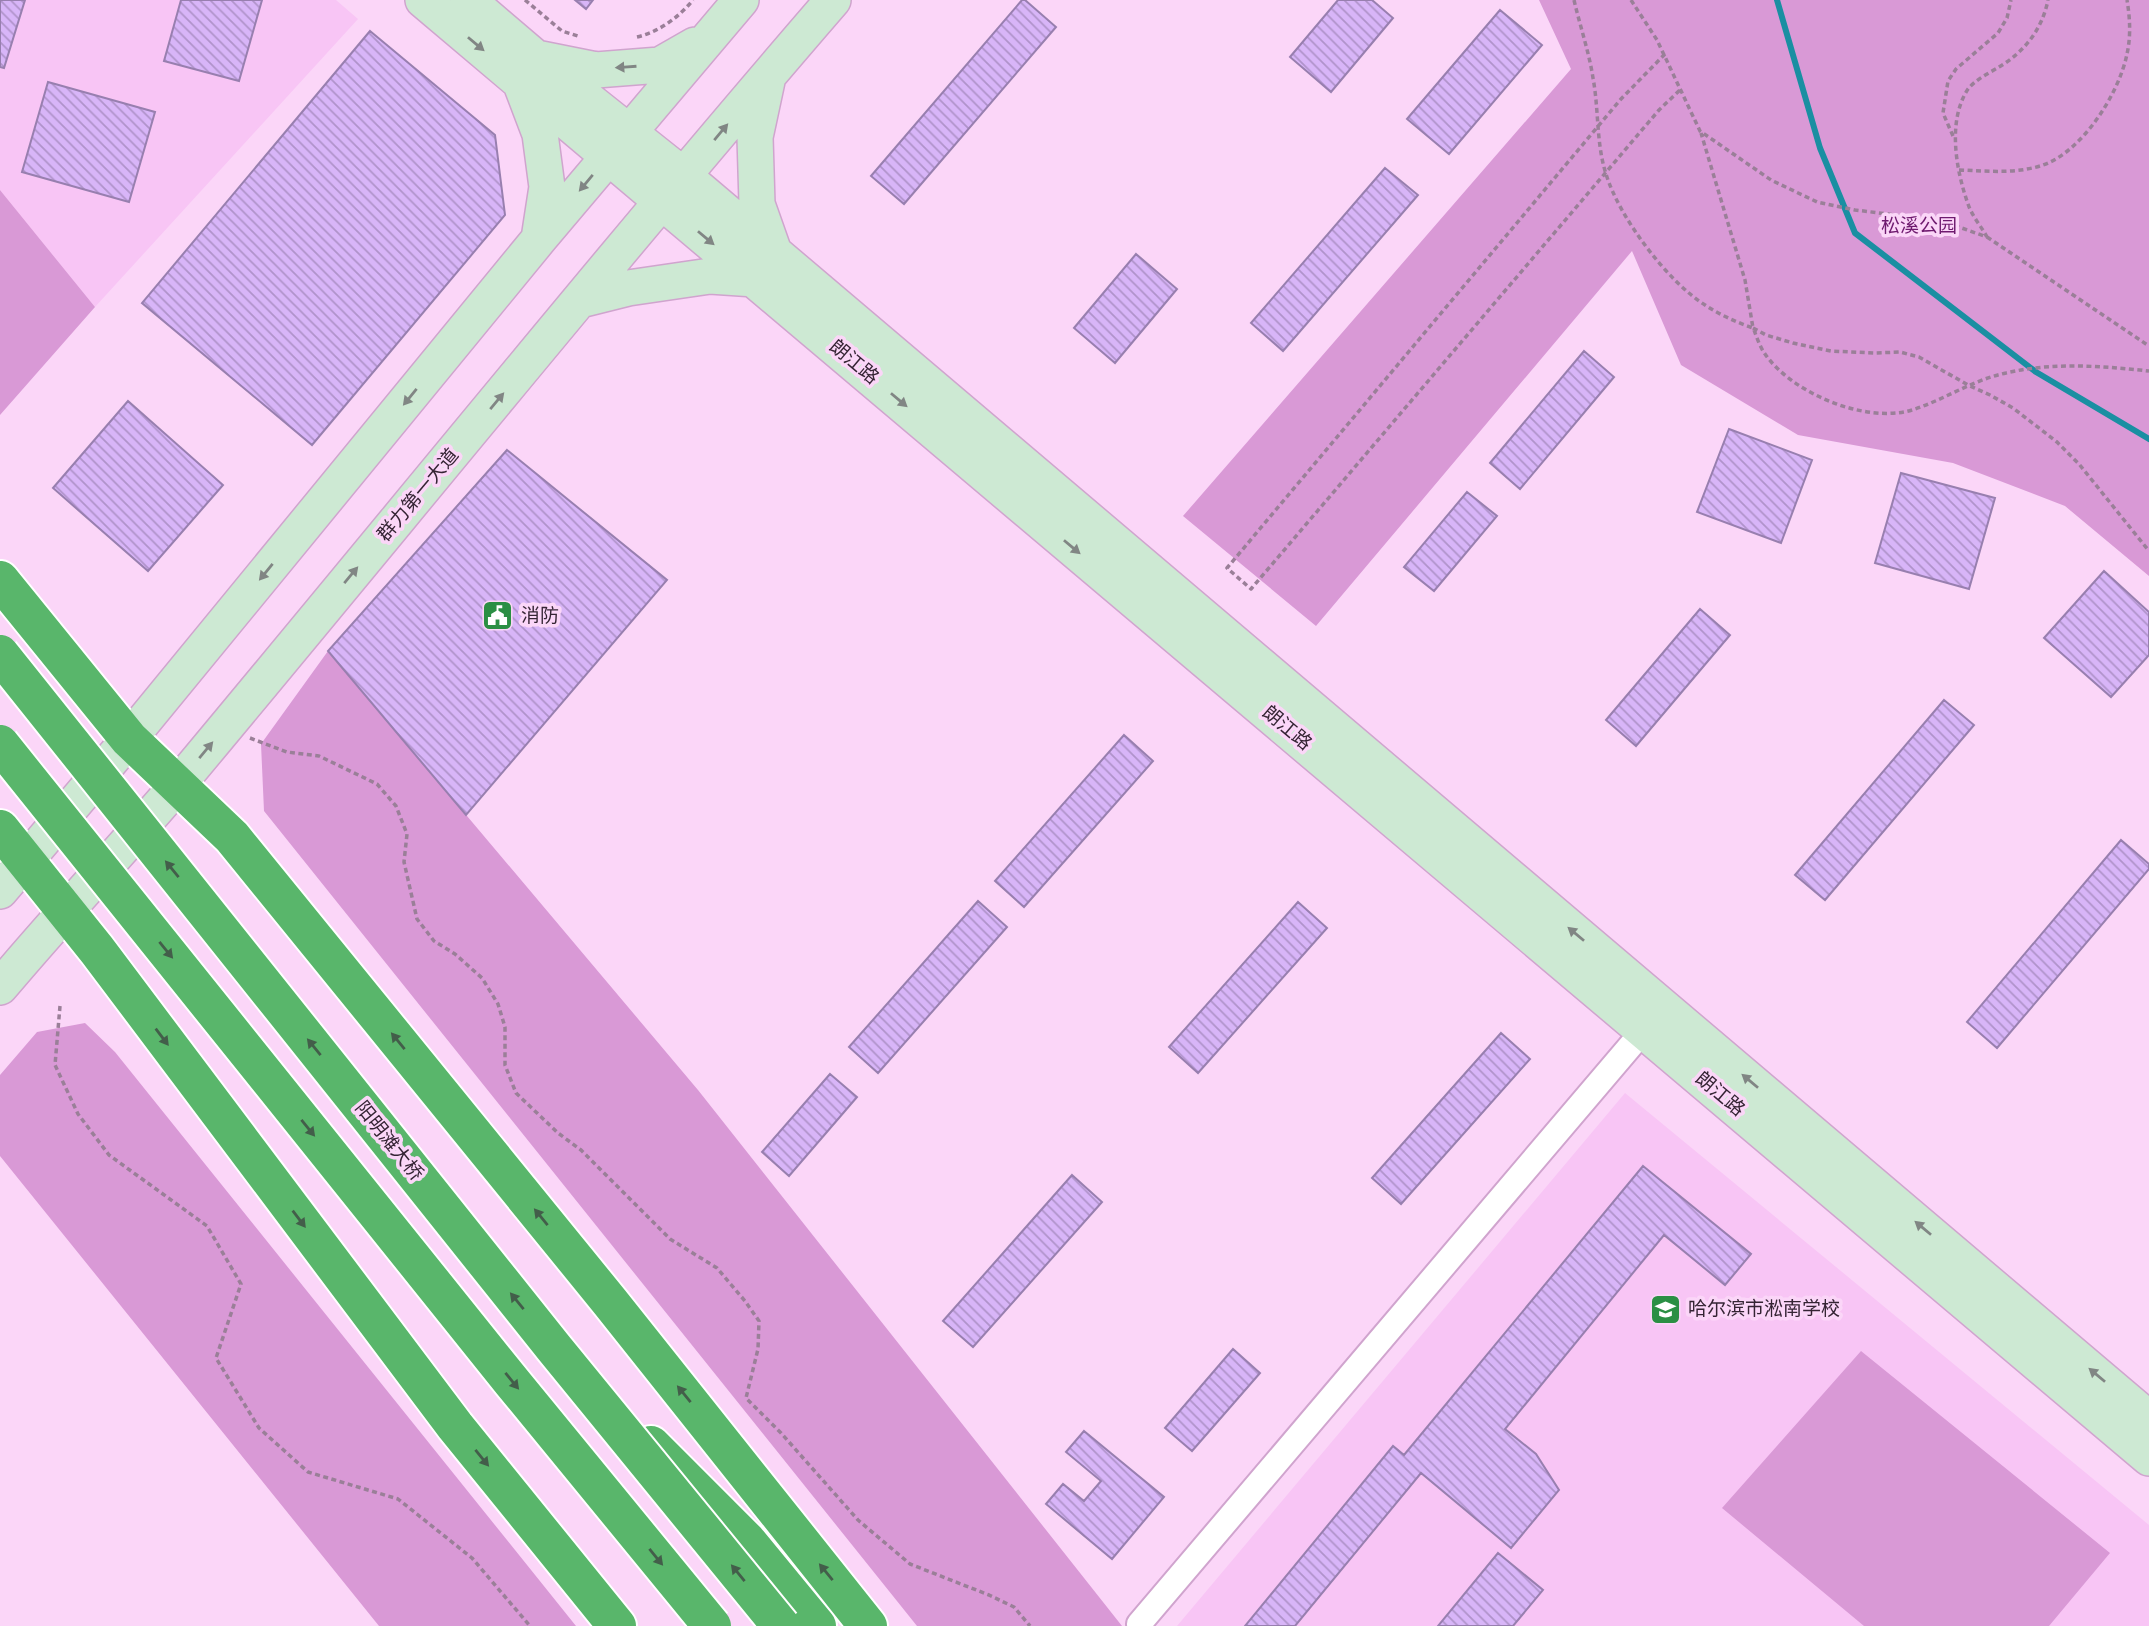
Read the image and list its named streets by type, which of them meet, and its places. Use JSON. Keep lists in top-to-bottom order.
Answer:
{
  "streets": {
    "highway": ["阳明滩大桥"],
    "main road": ["朗江路", "群力第一大道"]
  },
  "crossings": [
    ["朗江路", "群力第一大道"]
  ],
  "parks": ["松溪公园"],
  "places": {
    "public building": ["消防"],
    "school or university": ["哈尔滨市淞南学校"]
  }
}
